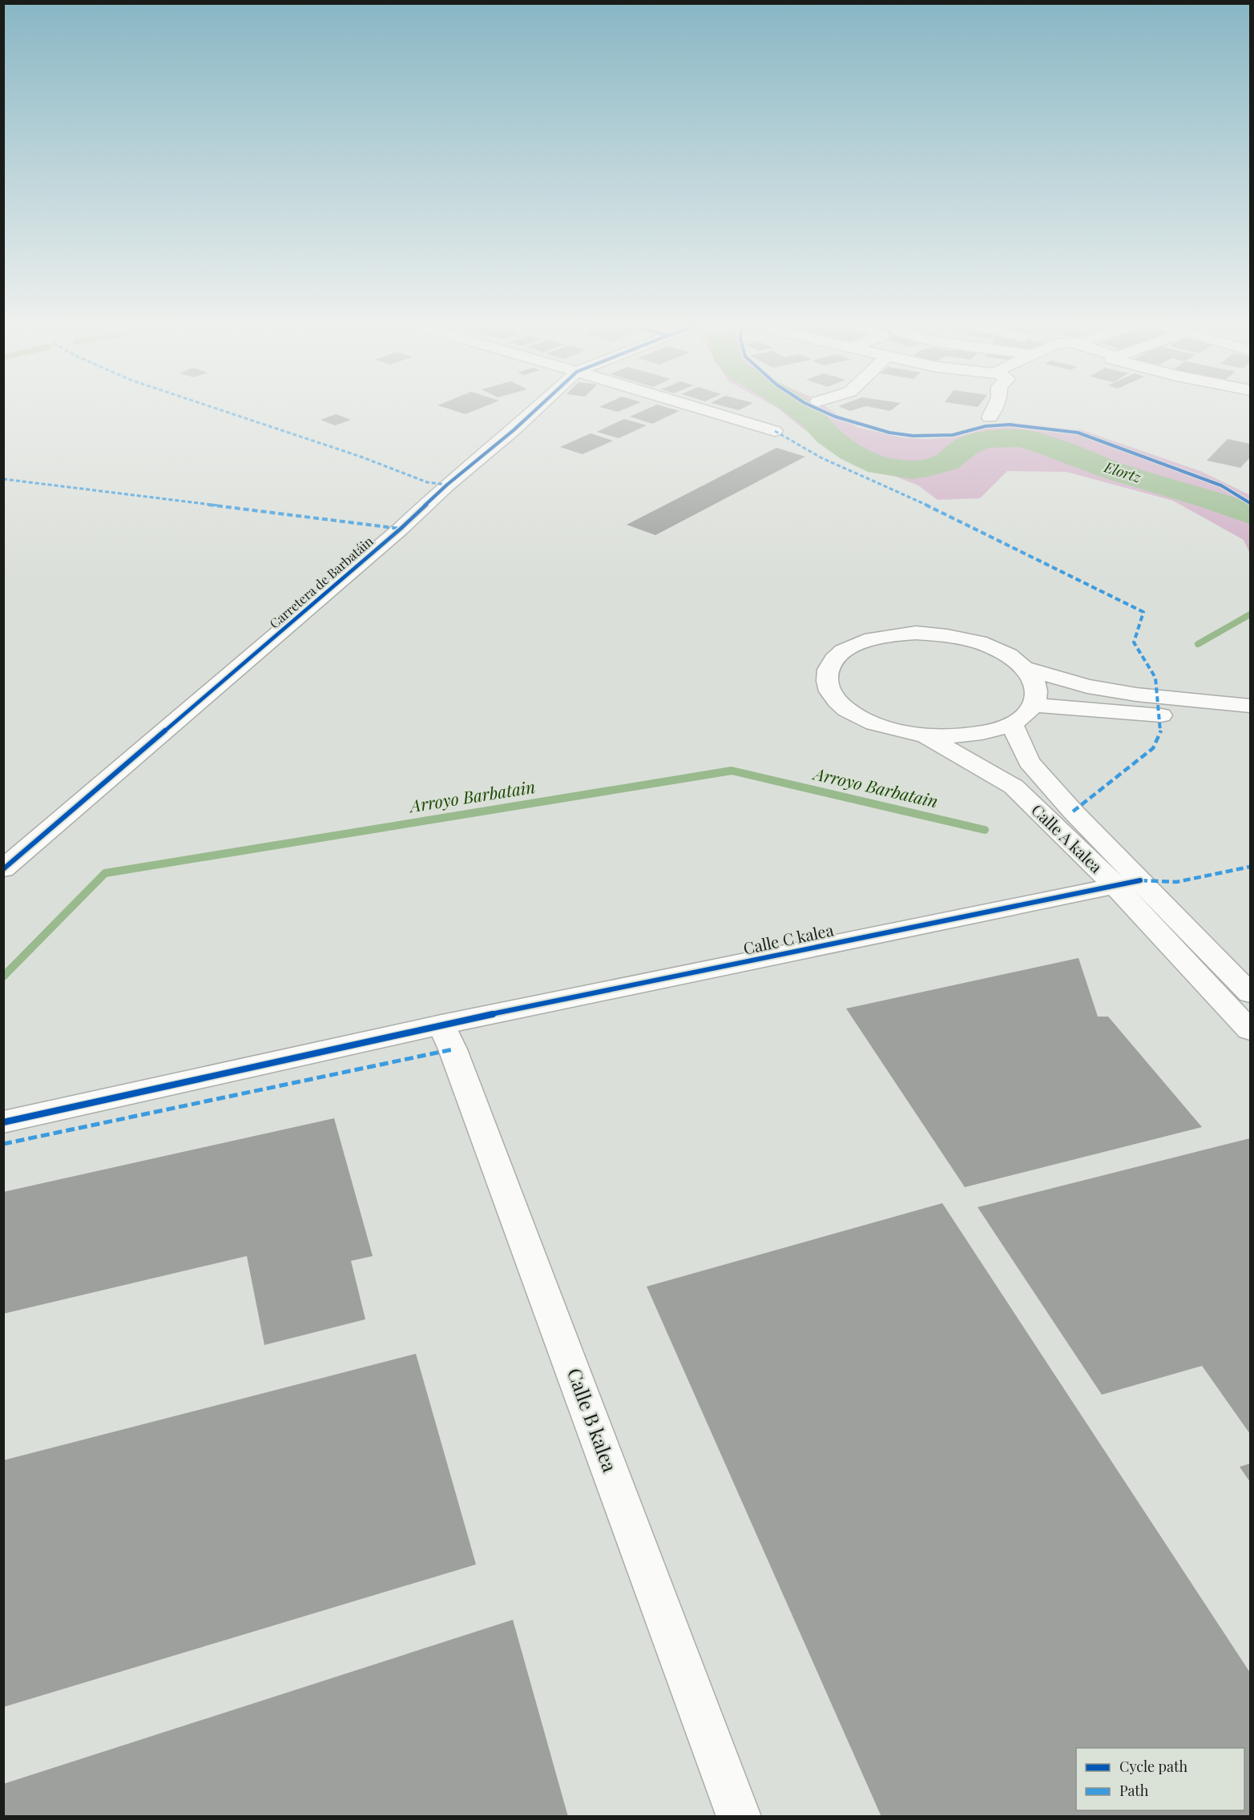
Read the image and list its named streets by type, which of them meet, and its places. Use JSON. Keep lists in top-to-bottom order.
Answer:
{
  "streets": {
    "street": [
      "Carretera de Barbatáin",
      "Calle A kalea",
      "Calle C kalea",
      "Calle B kalea"
    ]
  },
  "crossings": [
    ["Calle A kalea", "Calle C kalea"],
    ["Calle C kalea", "Calle B kalea"]
  ],
  "water": ["Elortz", "Arroyo Barbatain"],
  "legend": ["Cycle path", "Path"]
}
